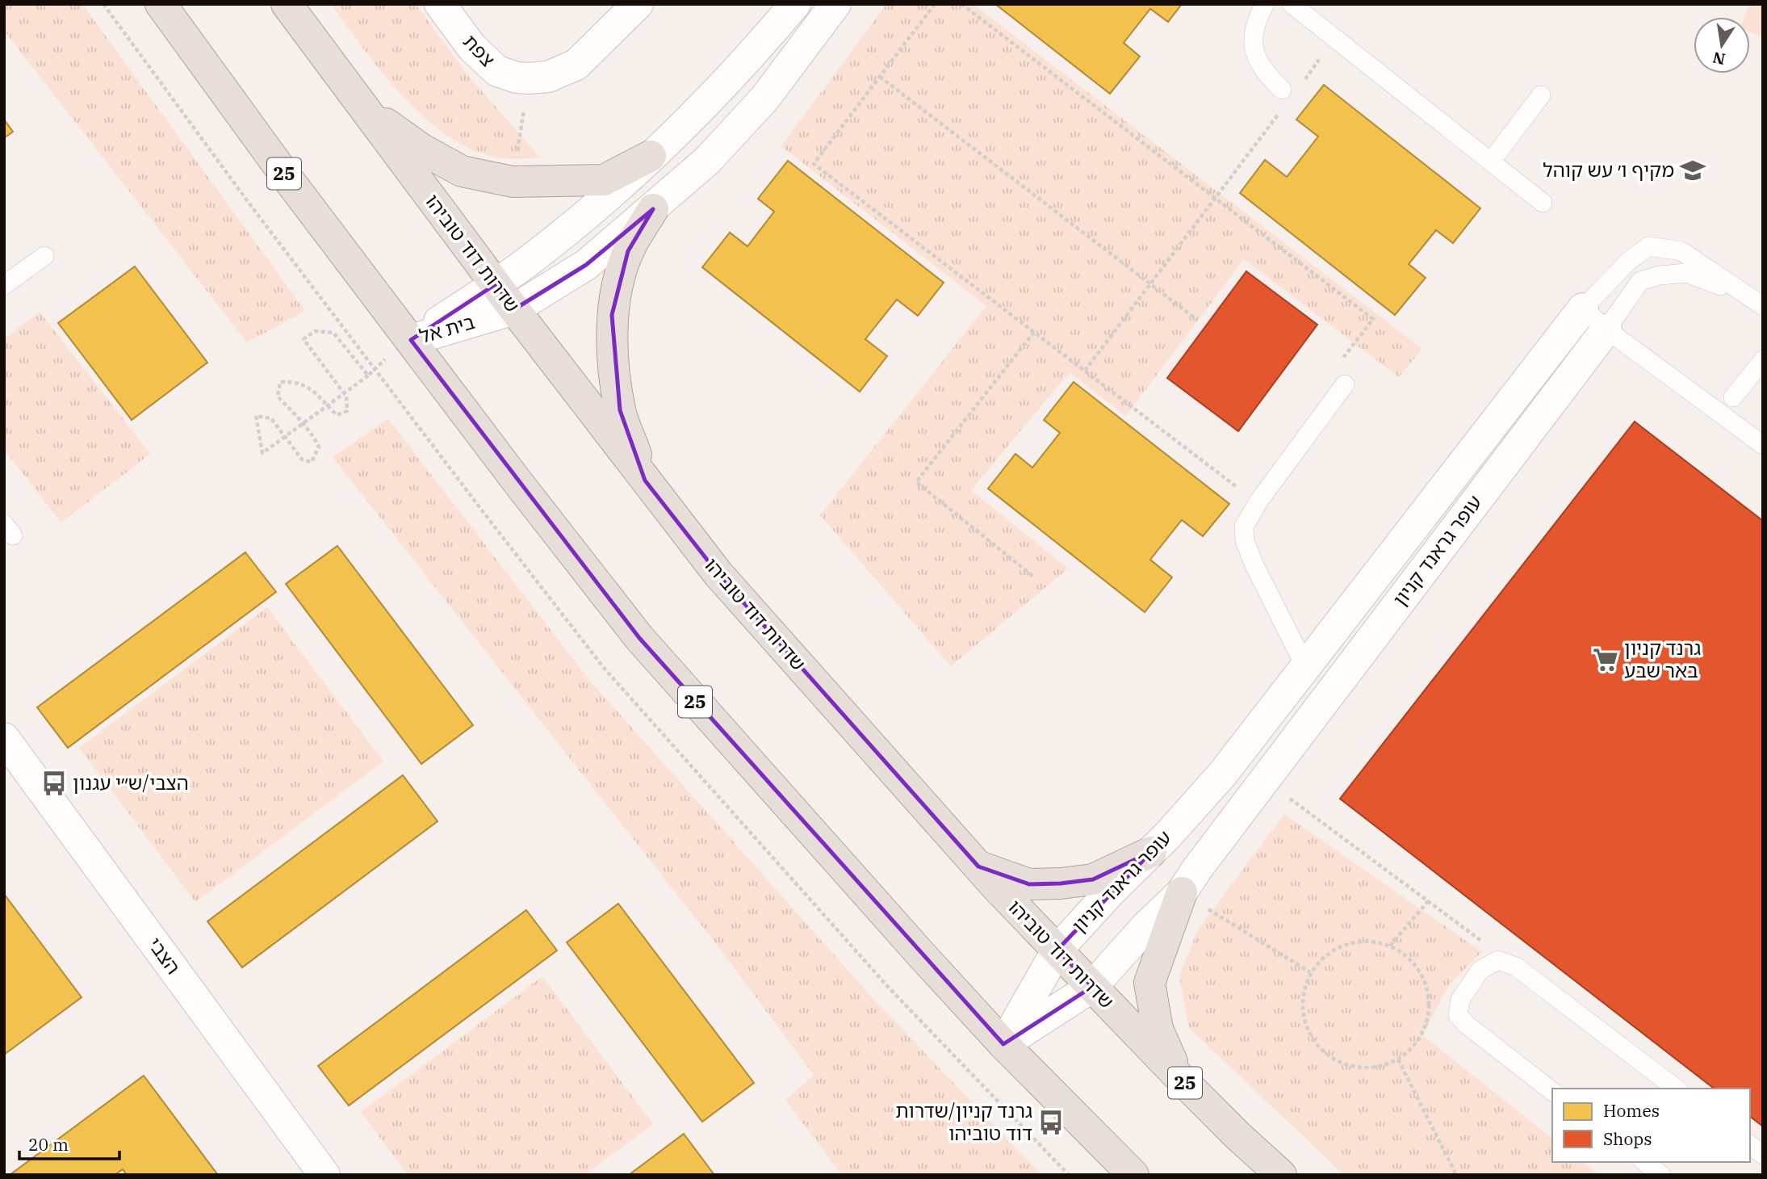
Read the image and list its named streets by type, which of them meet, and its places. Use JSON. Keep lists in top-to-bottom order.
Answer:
{
  "streets": {
    "highway": ["25", "שדרות דוד טוביהו"],
    "street": [
      "צפת",
      "בית אל",
      "עופר גראנד קניון",
      "הצבי"
    ]
  },
  "crossings": [
    ["25", "בית אל"],
    ["25", "עופר גראנד קניון"],
    ["שדרות דוד טוביהו", "בית אל"],
    ["שדרות דוד טוביהו", "עופר גראנד קניון"]
  ],
  "places": {
    "school or university": ["מקיף ו׳ עש קוהל"],
    "supermarket": ["גרנד קניון באר שבע"],
    "bus stop": ["הצבי/ש״י עגנון", "גרנד קניון/שדרות דוד טוביהו"]
  },
  "legend": ["Homes", "Shops"],
  "scale_bar": "20 m",
  "north": "bottom"
}
